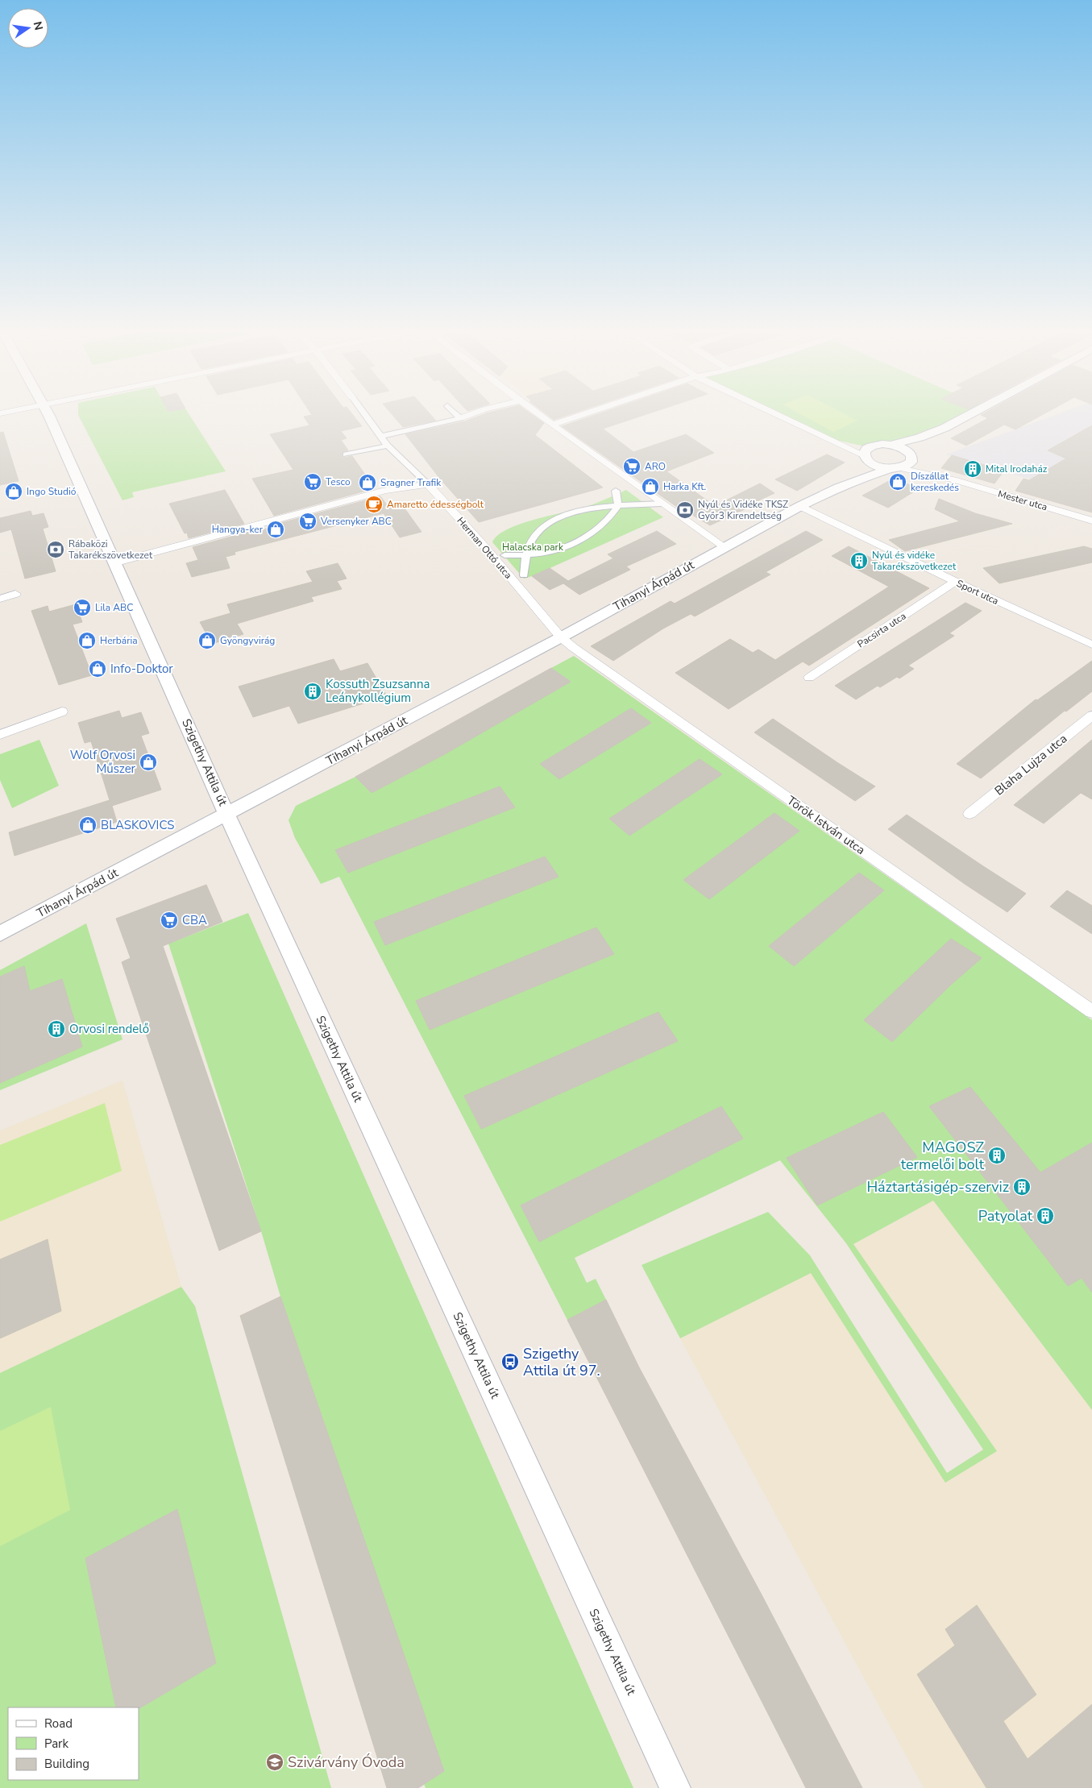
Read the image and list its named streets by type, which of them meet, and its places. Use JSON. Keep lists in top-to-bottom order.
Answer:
{
  "streets": {
    "street": [
      "Mester utca",
      "Herman Ottó utca",
      "Tihanyi Árpád út",
      "Sport utca",
      "Pacsirta utca",
      "Szigethy Attila út",
      "Blaha Lujza utca",
      "Török István utca"
    ]
  },
  "crossings": [
    ["Mester utca", "Tihanyi Árpád út"],
    ["Herman Ottó utca", "Tihanyi Árpád út"],
    ["Herman Ottó utca", "Török István utca"],
    ["Tihanyi Árpád út", "Sport utca"],
    ["Tihanyi Árpád út", "Szigethy Attila út"],
    ["Tihanyi Árpád út", "Török István utca"],
    ["Sport utca", "Pacsirta utca"]
  ],
  "parks": ["Halacska park"],
  "places": {
    "supermarket": [
      "ARO",
      "Tesco",
      "Versenyker ABC",
      "Lila ABC",
      "CBA"
    ],
    "building": [
      "Mital Irodaház",
      "Nyúl és vidéke Takarékszövetkezet",
      "Kossuth Zsuzsanna Leánykollégium",
      "Orvosi rendelő",
      "MAGOSZ termelői bolt",
      "Háztartásigép-szerviz",
      "Patyolat"
    ],
    "shop": [
      "Díszállat kereskedés",
      "Sragner Trafik",
      "Harka Kft.",
      "Ingo Studió",
      "Hangya-ker",
      "Herbária",
      "Gyöngyvirág",
      "Info-Doktor",
      "Wolf Orvosi Műszer",
      "BLASKOVICS"
    ],
    "cafe": ["Amaretto édességbolt"],
    "bank": ["Nyúl és Vidéke TKSZ Győr3 Kirendeltség", "Rábaközi Takarékszövetkezet"],
    "bus stop": ["Szigethy Attila út 97."],
    "school or university": ["Szivárvány Óvoda"]
  },
  "legend": ["Road", "Park", "Building"],
  "north": "right"
}
